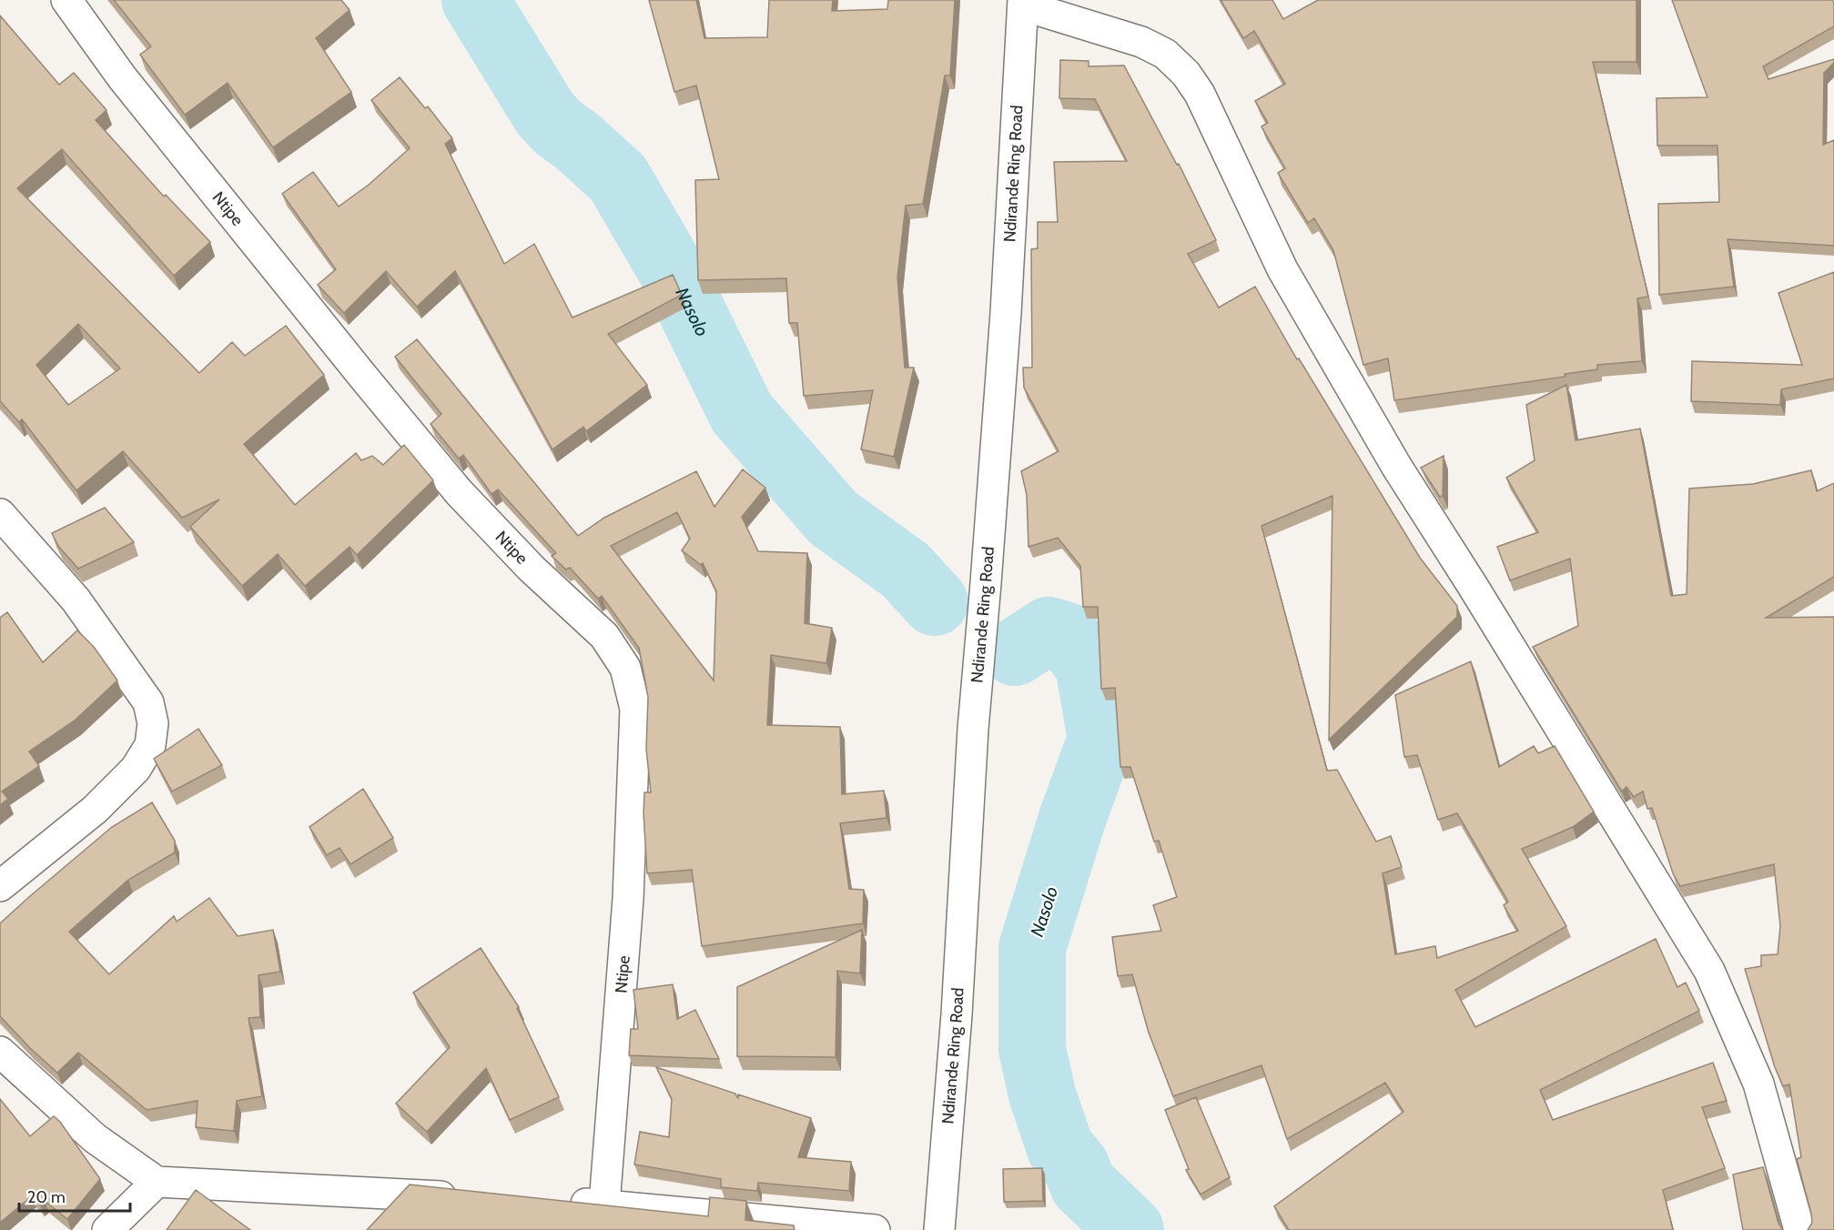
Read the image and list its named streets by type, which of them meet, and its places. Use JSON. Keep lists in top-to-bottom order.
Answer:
{
  "streets": {
    "street": ["Ndirande Ring Road", "Ntipe"]
  },
  "water": ["Nasolo"],
  "scale_bar": "20 m"
}
